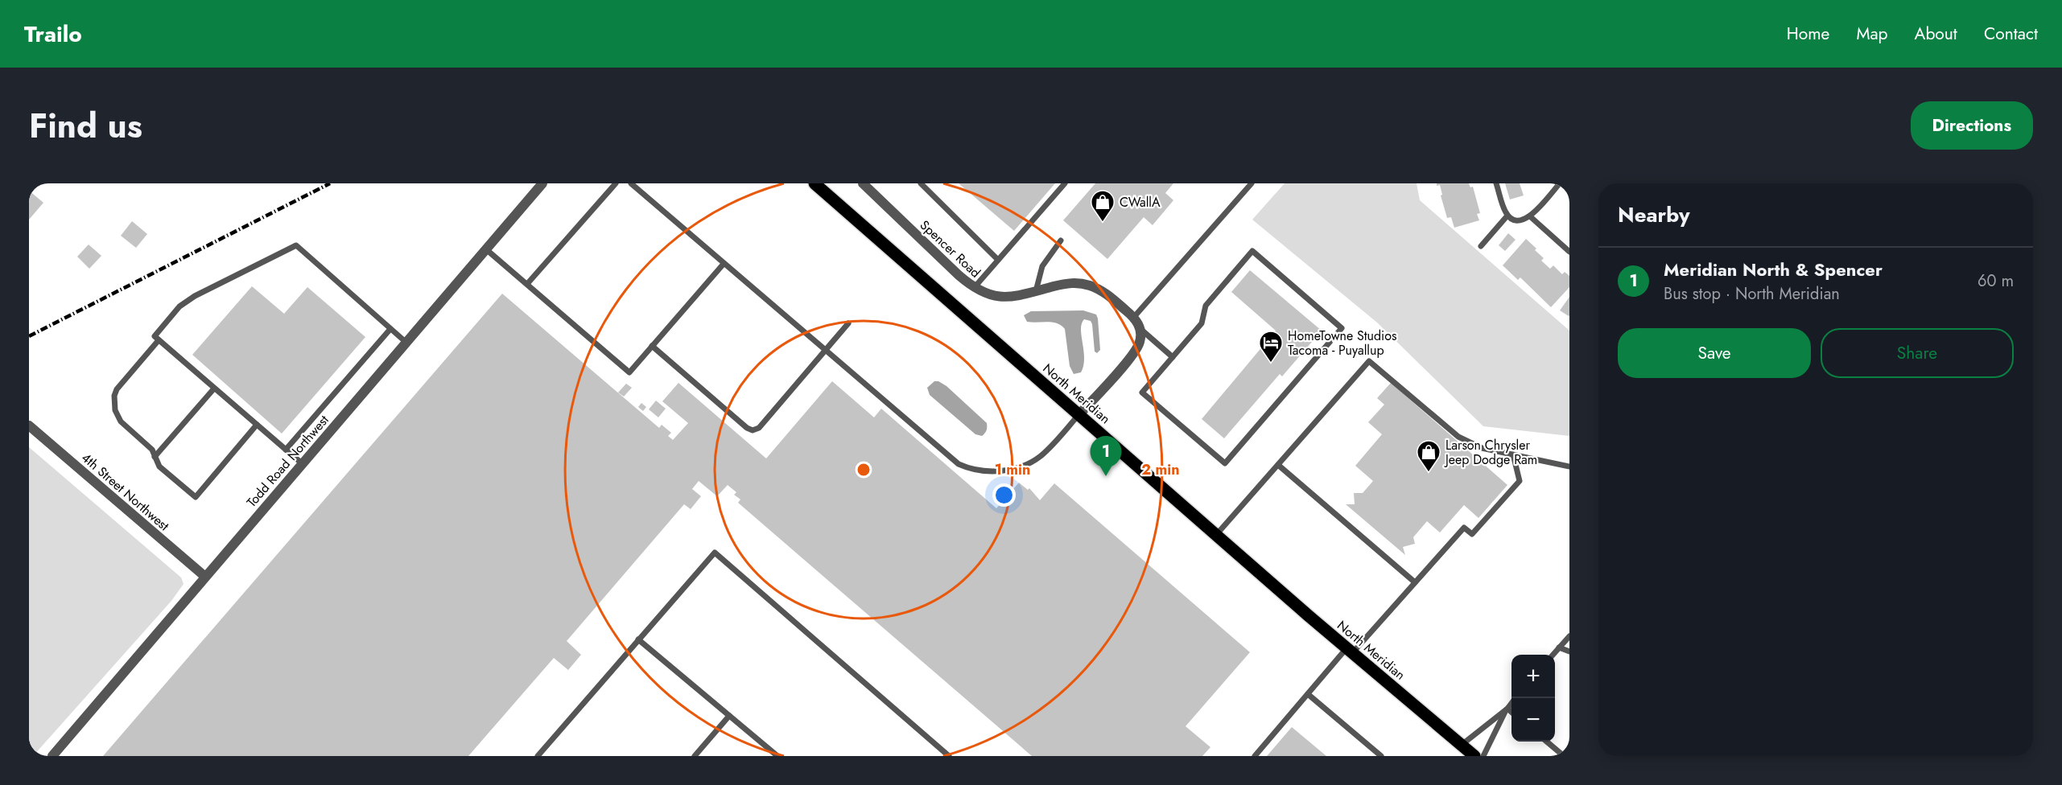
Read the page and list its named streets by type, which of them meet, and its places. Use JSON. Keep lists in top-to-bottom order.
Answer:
{
  "streets": {
    "main road": ["North Meridian"],
    "street": ["Spencer Road", "Todd Road Northwest", "4th Street Northwest"]
  },
  "crossings": [
    ["Todd Road Northwest", "4th Street Northwest"]
  ],
  "places": {
    "shop": ["CWallA", "Larson Chrysler Jeep Dodge Ram"],
    "hotel": ["HomeTowne Studios Tacoma - Puyallup"]
  },
  "page": {
    "header": "Trailo",
    "nav": [
      "Home",
      "Map",
      "About",
      "Contact"
    ],
    "title": "Find us",
    "buttons": [
      "Directions",
      ["Save", "Share"]
    ],
    "heading": "Nearby",
    "list": [
      {
        "mark": "1",
        "name": "Meridian North & Spencer",
        "note": "Bus stop · North Meridian",
        "value": "60 m"
      }
    ],
    "pins": "1",
    "map_buttons": ["+", "−"]
  },
  "rings": ["1 min", "2 min"]
}
